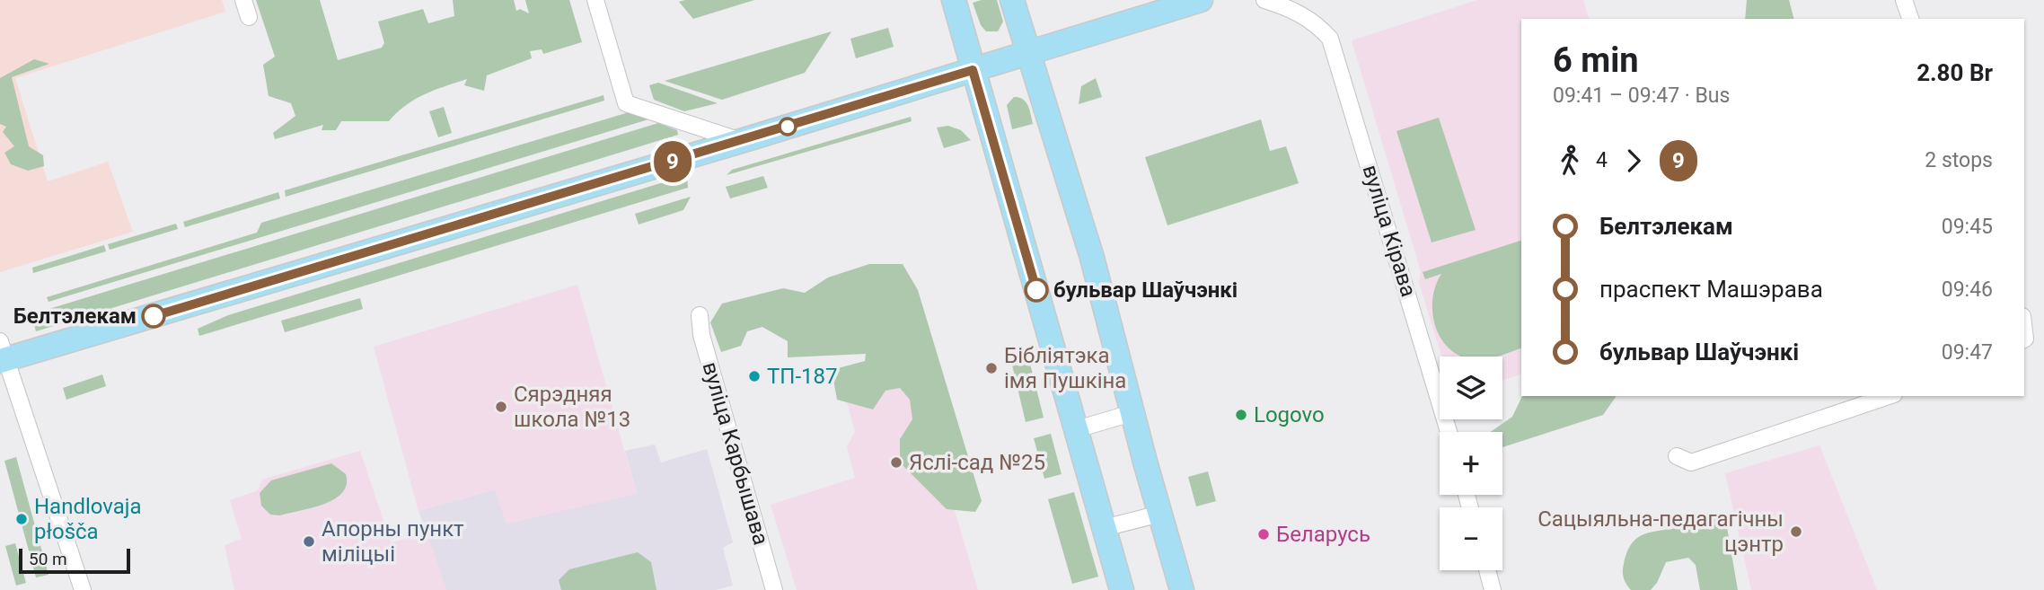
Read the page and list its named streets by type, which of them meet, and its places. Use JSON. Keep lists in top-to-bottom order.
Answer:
{
  "streets": {
    "street": ["вуліца Кірава", "вуліца Карбышава"]
  },
  "places": [
    "бульвар Шаўчэнкі",
    "Белтэлекам",
    "Бібліятэка імя Пушкіна",
    "ТП-187",
    "Сярэдняя школа №13",
    "Logovo",
    "Яслі-сад №25",
    "Handlovaja płošča",
    "Сацыяльна-педагагічны цэнтр",
    "Беларусь",
    "Апорны пункт міліцыі"
  ],
  "lines": ["bus line 9"],
  "scale_bar": "50 m",
  "page": {
    "on_map": "9",
    "heading": ["6 min", "09:41 – 09:47 · Bus", "2.80 Br"],
    "legs": ["4", "9", "2 stops"],
    "list": [
      {
        "name": "Белтэлекам",
        "value": "09:45"
      },
      {
        "name": "праспект Машэрава",
        "value": "09:46"
      },
      {
        "name": "бульвар Шаўчэнкі",
        "value": "09:47"
      }
    ],
    "map_buttons": ["+", "−"],
    "scale": "50 m"
  }
}
